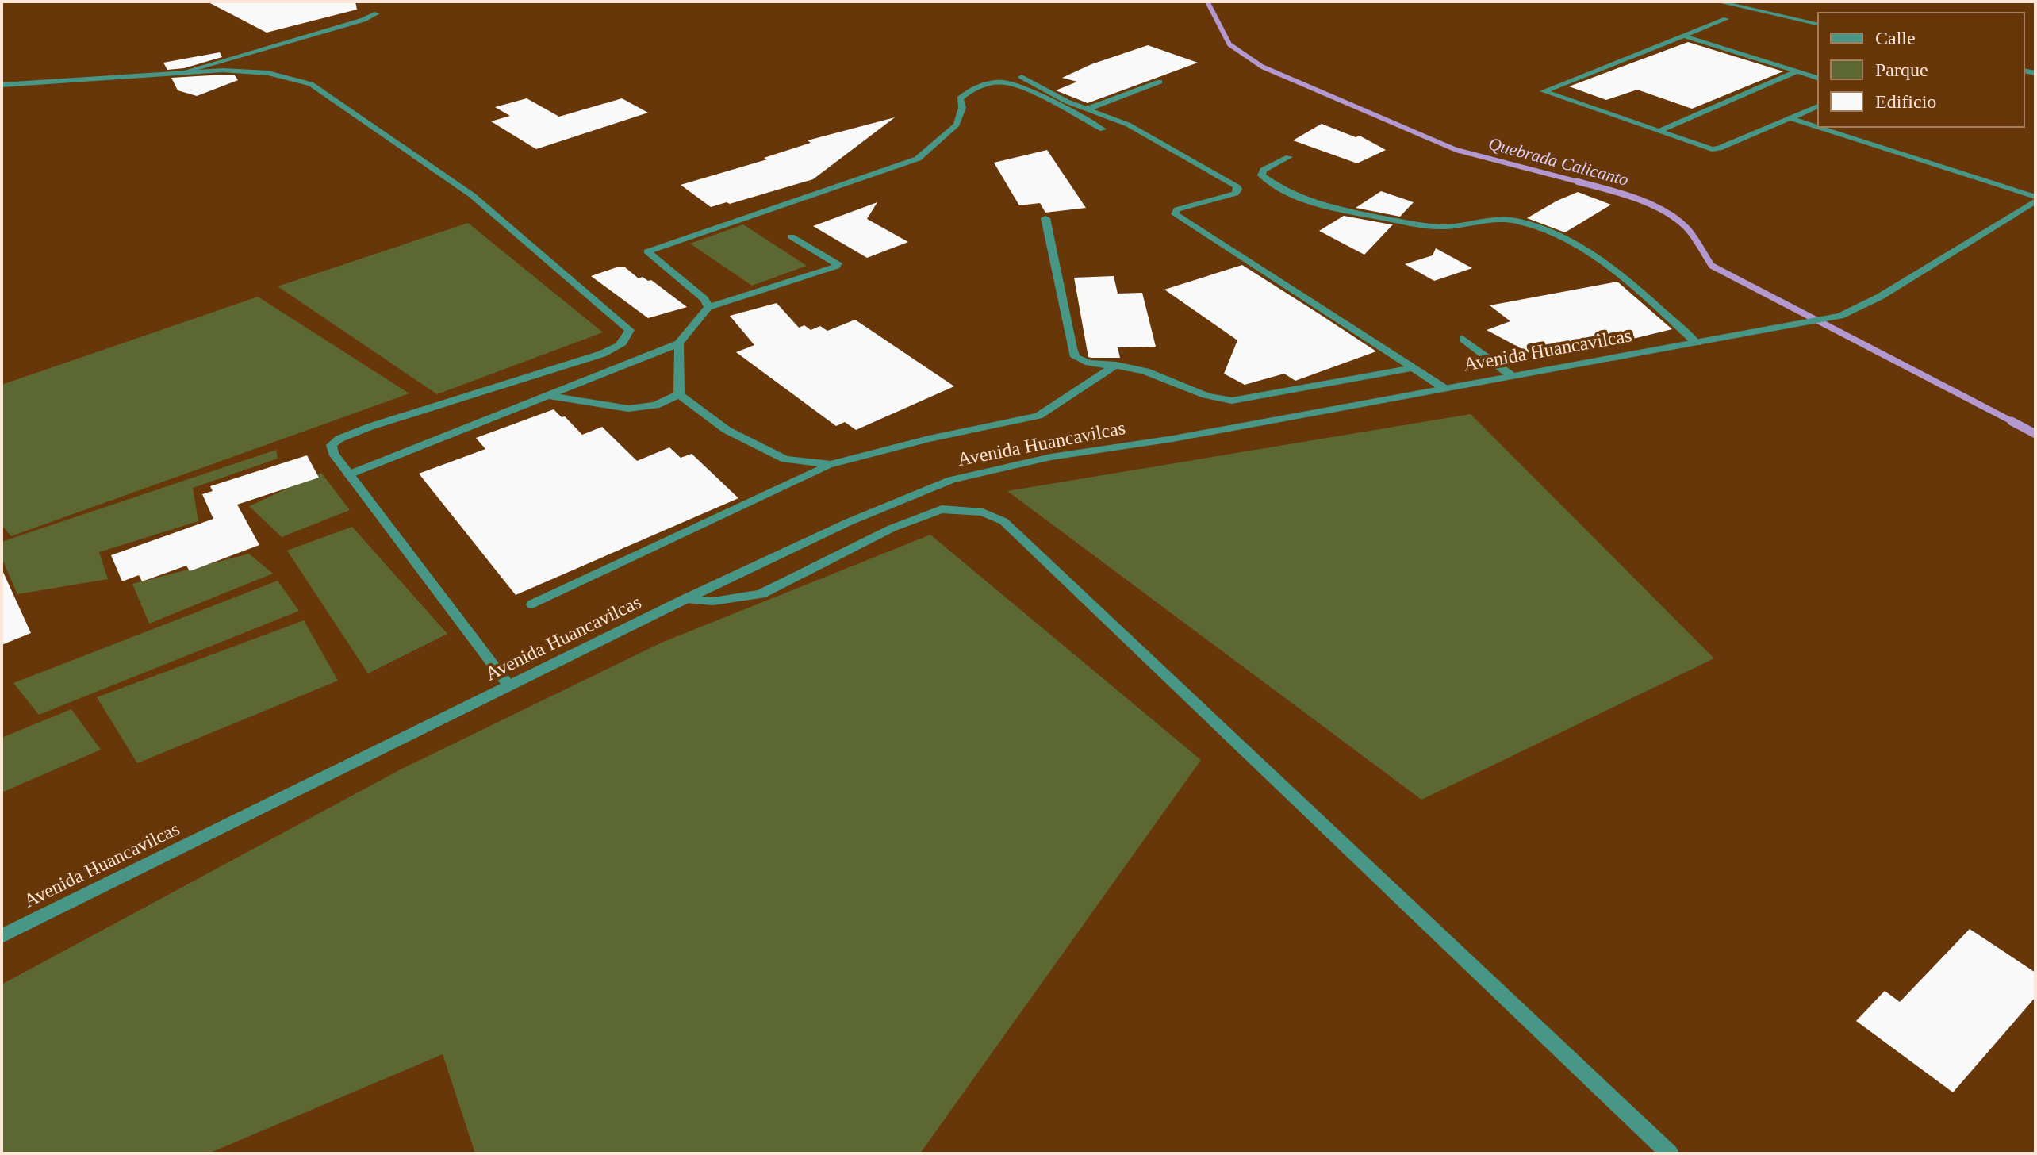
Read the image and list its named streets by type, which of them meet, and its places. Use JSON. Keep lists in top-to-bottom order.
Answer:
{
  "streets": {
    "street": ["Avenida Huancavilcas"]
  },
  "water": ["Quebrada Calicanto"],
  "legend": ["Calle", "Parque", "Edificio"]
}
